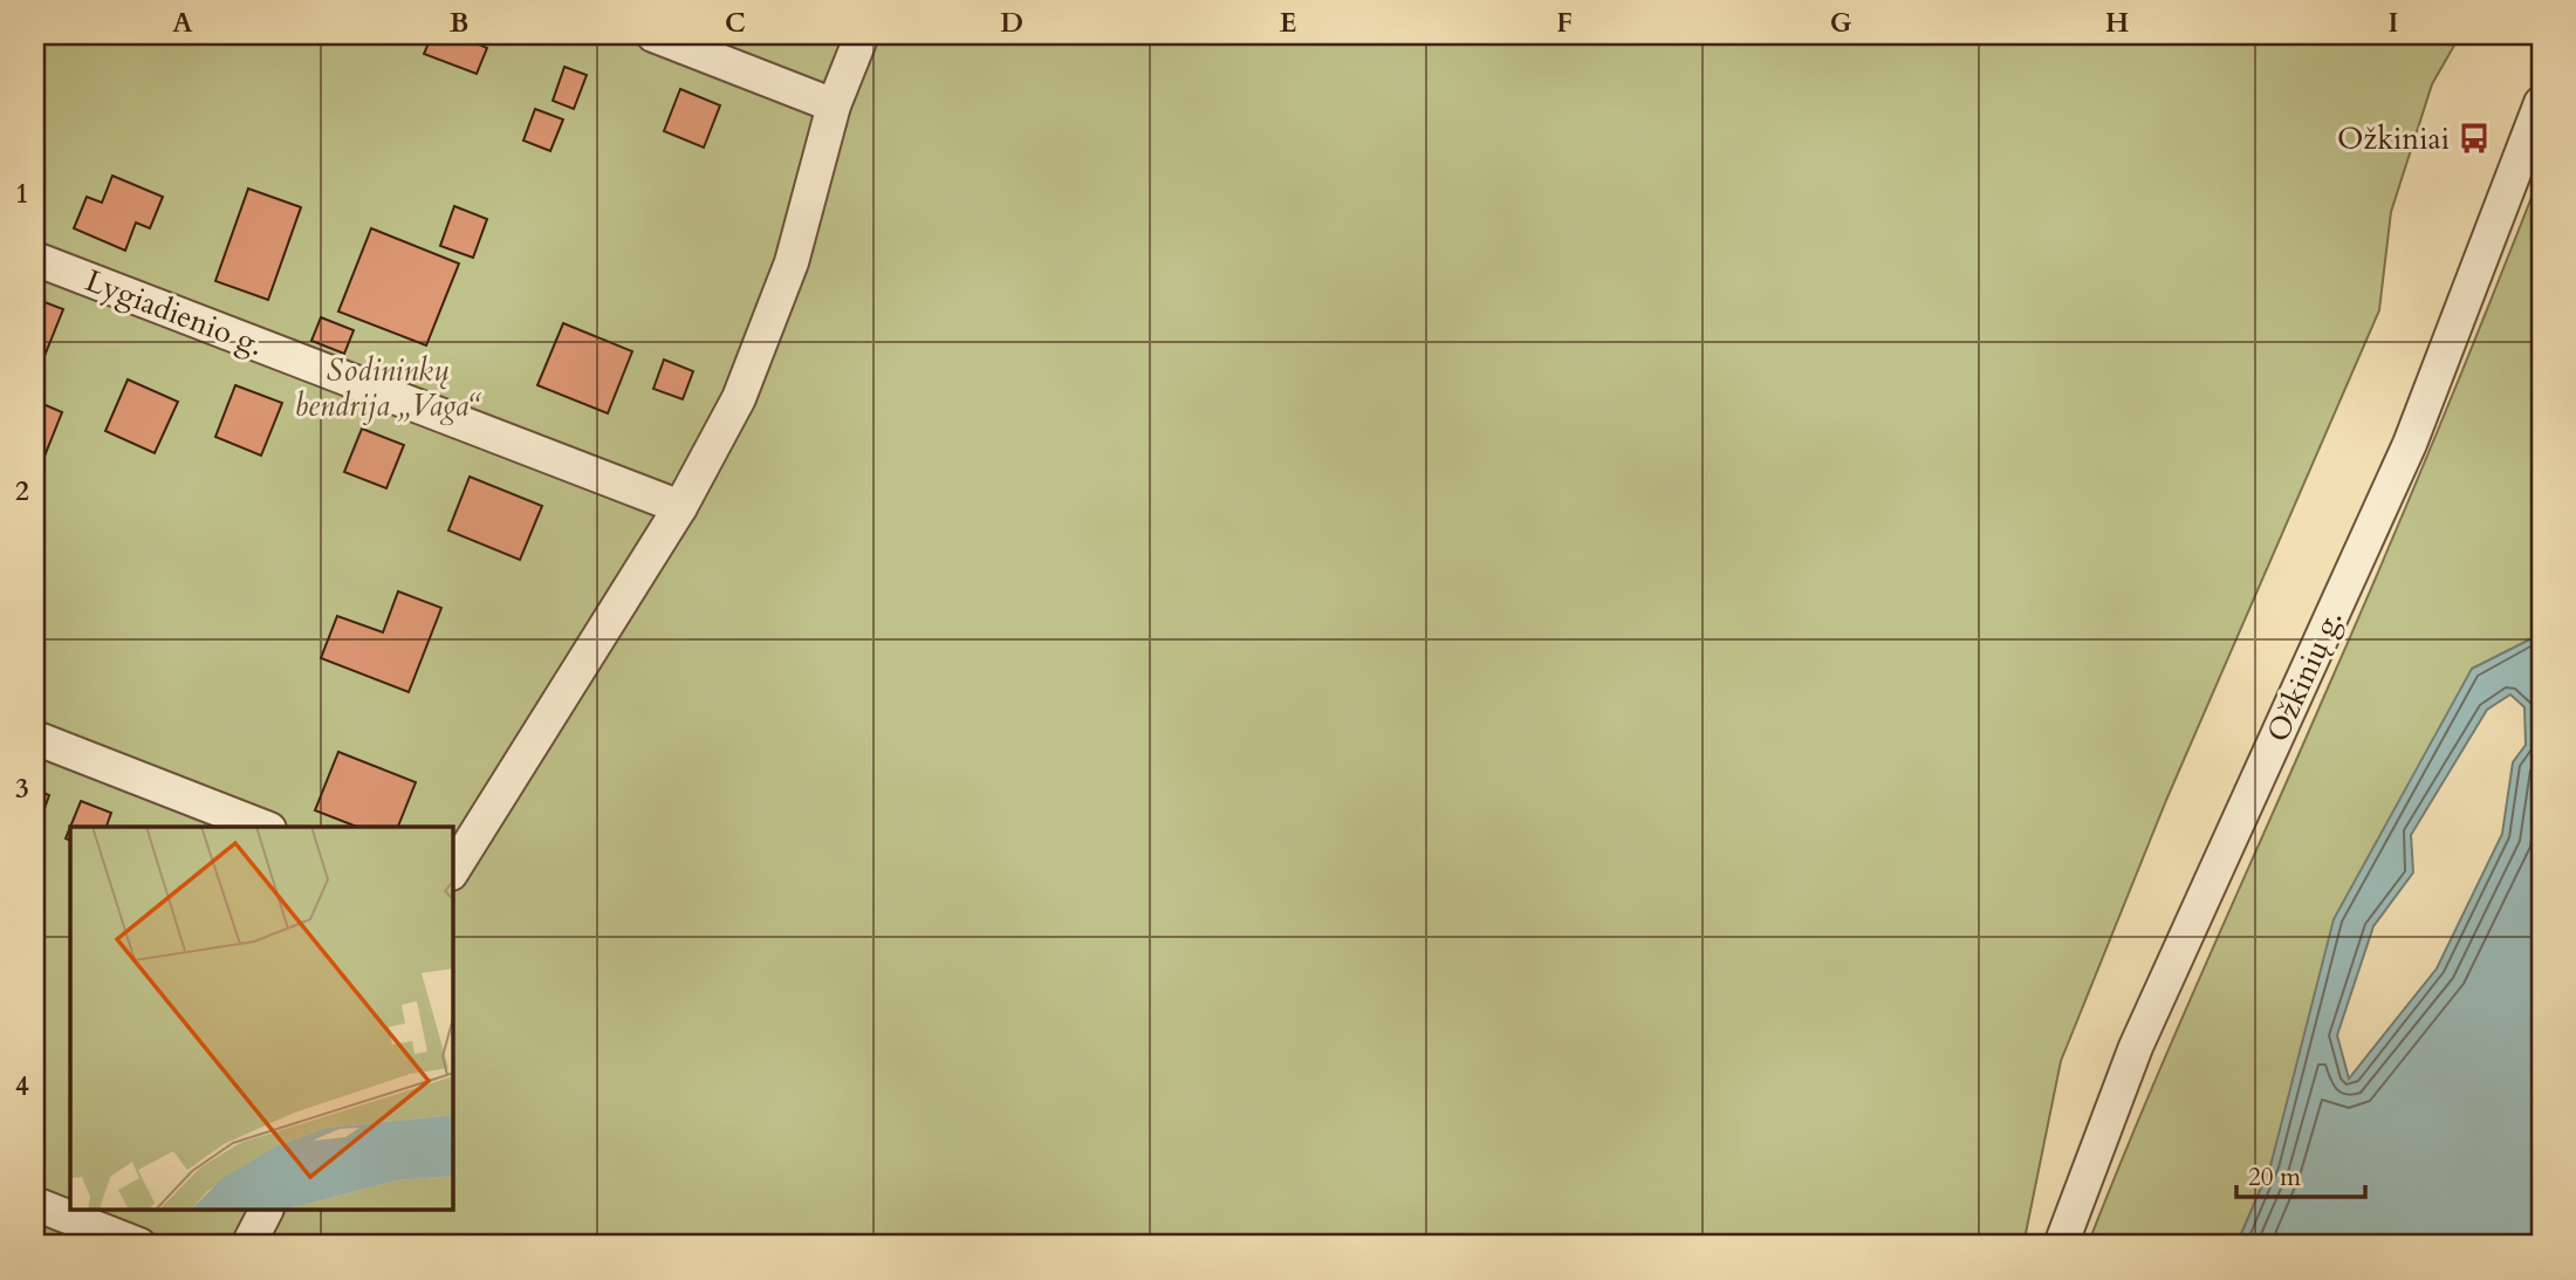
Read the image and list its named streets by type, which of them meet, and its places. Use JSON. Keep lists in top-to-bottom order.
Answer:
{
  "streets": {
    "street": ["Lygiadienio g.", "Ožkinių g."]
  },
  "parks": ["Sodininkų bendrija „Vaga“"],
  "places": {
    "bus stop": ["Ožkiniai"]
  },
  "scale_bar": "20 m",
  "grid": {
    "columns": [
      "A",
      "B",
      "C",
      "D",
      "E",
      "F",
      "G",
      "H",
      "I"
    ],
    "rows": [
      "1",
      "2",
      "3",
      "4"
    ]
  }
}
